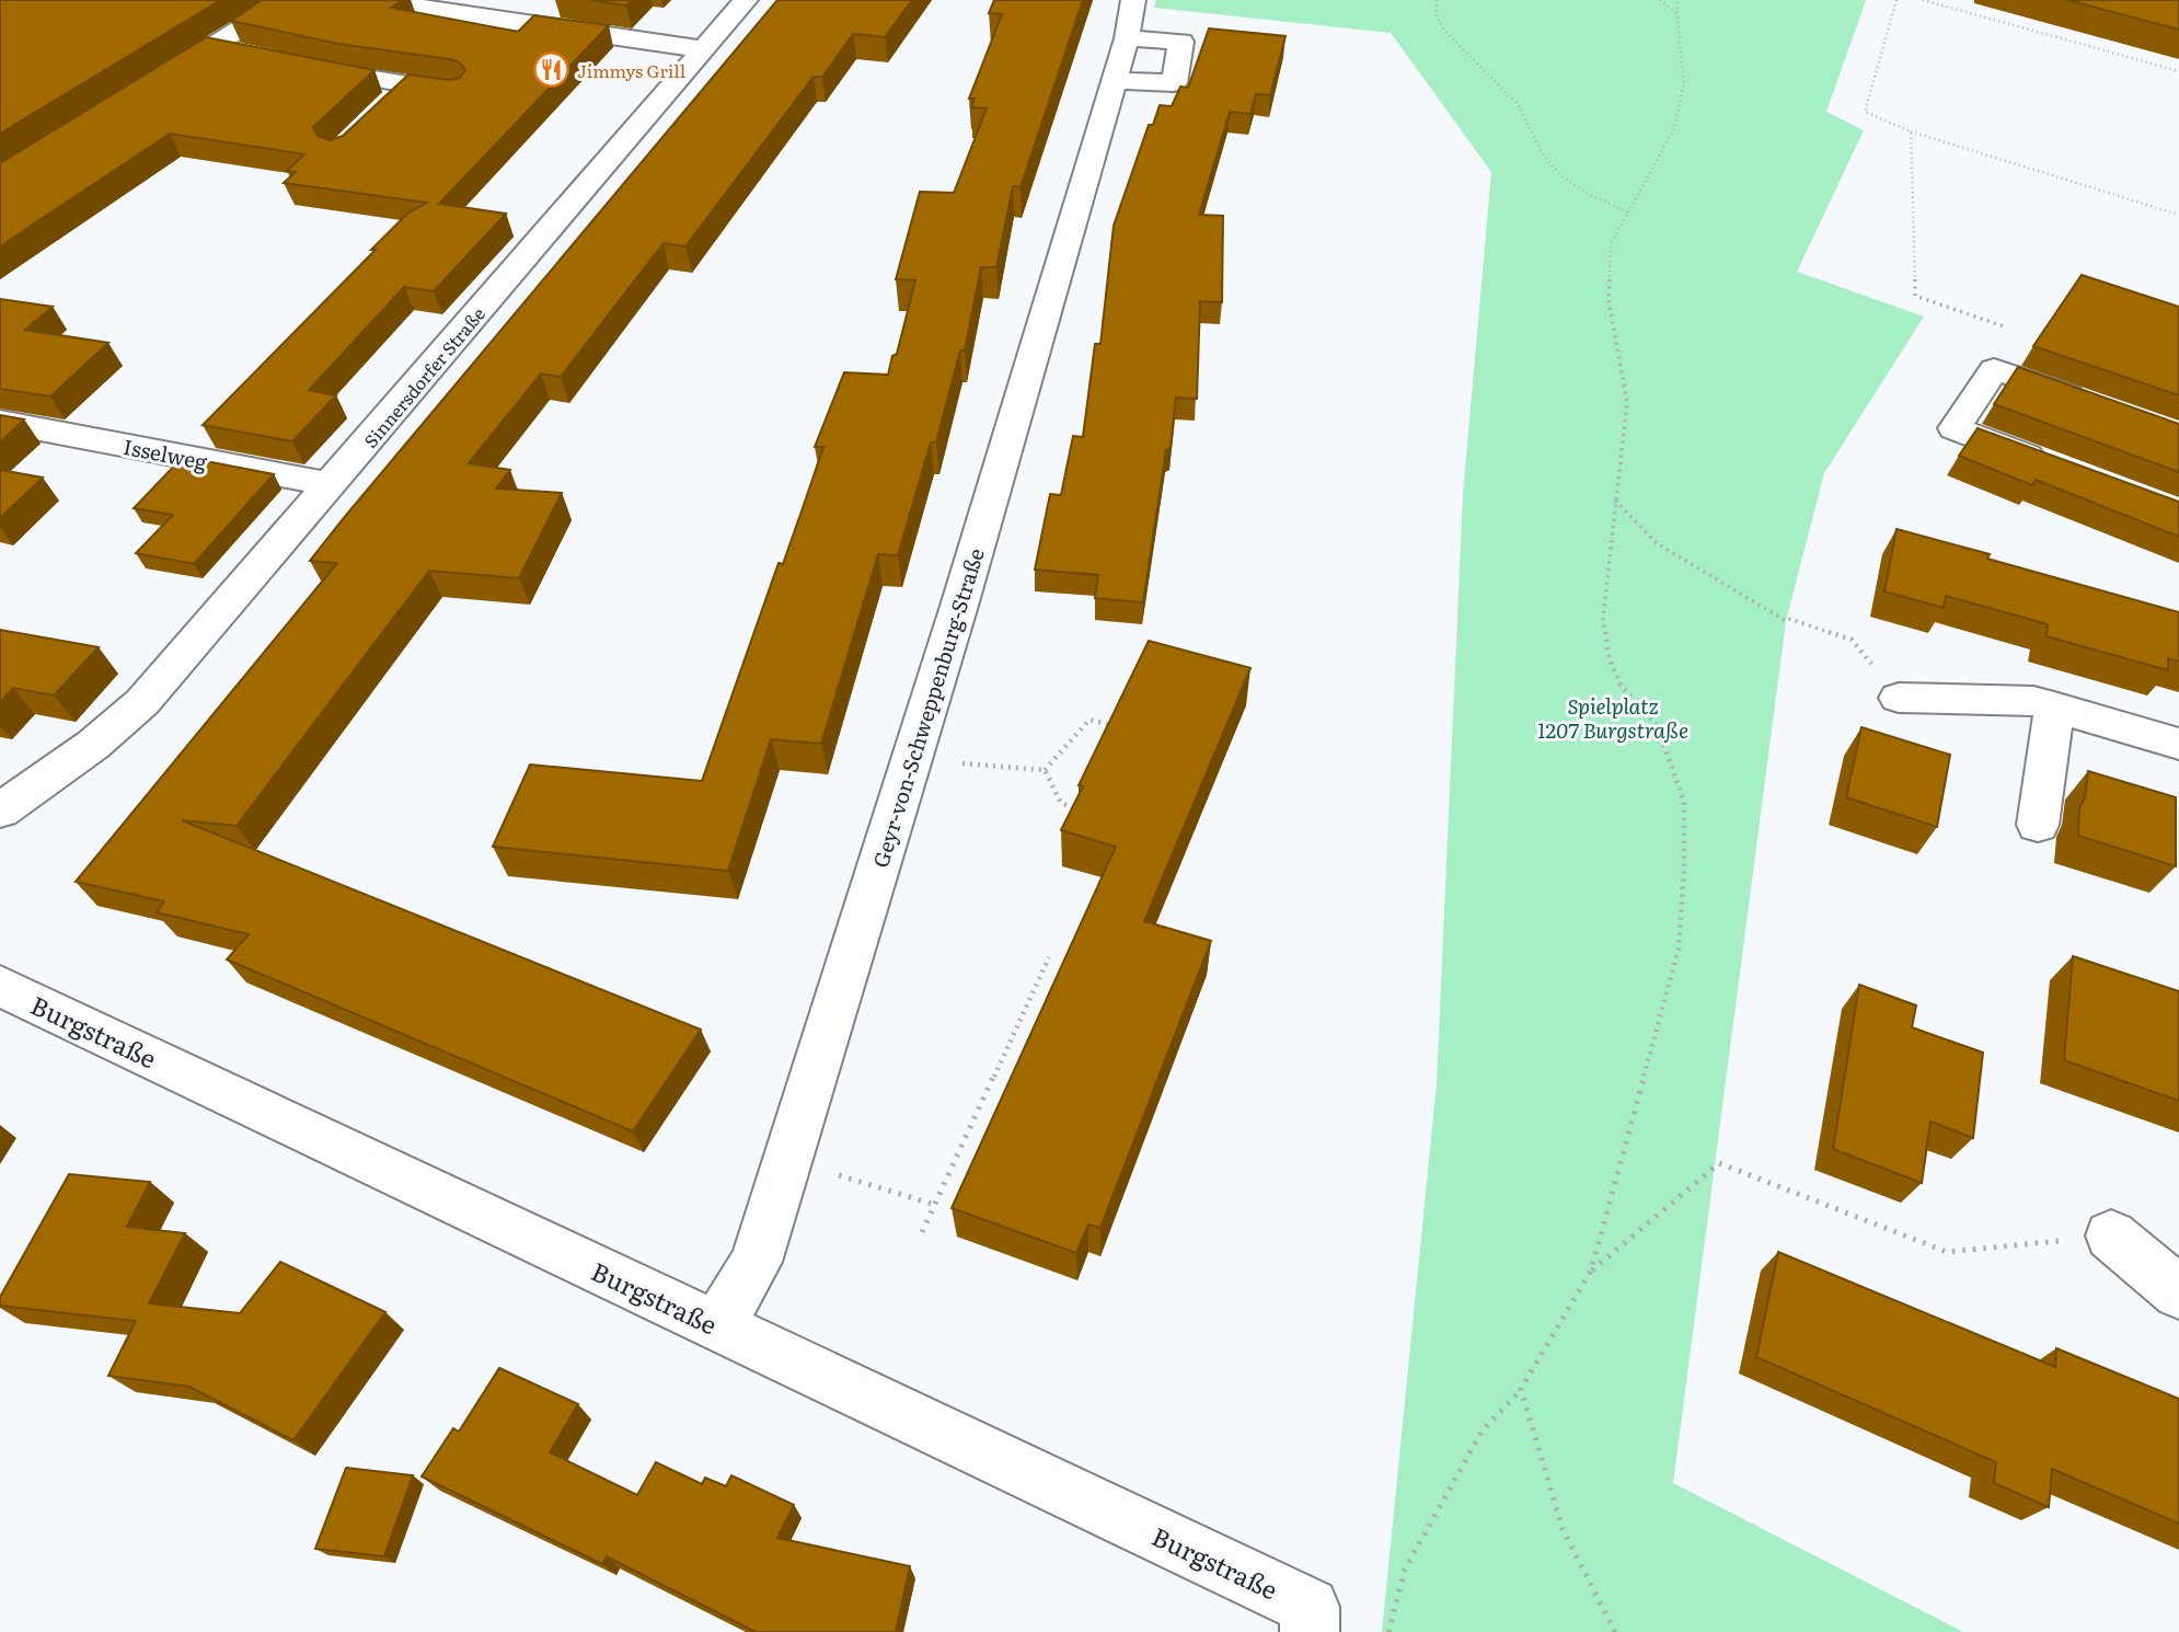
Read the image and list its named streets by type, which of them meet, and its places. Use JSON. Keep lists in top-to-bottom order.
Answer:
{
  "streets": {
    "street": [
      "Sinnersdorfer Straße",
      "Isselweg",
      "Geyr-von-Schweppenburg-Straße",
      "Burgstraße"
    ]
  },
  "crossings": [
    ["Sinnersdorfer Straße", "Isselweg"],
    ["Geyr-von-Schweppenburg-Straße", "Burgstraße"]
  ],
  "parks": ["Spielplatz 1207 Burgstraße"],
  "places": {
    "restaurant": ["Jimmys Grill"]
  }
}
